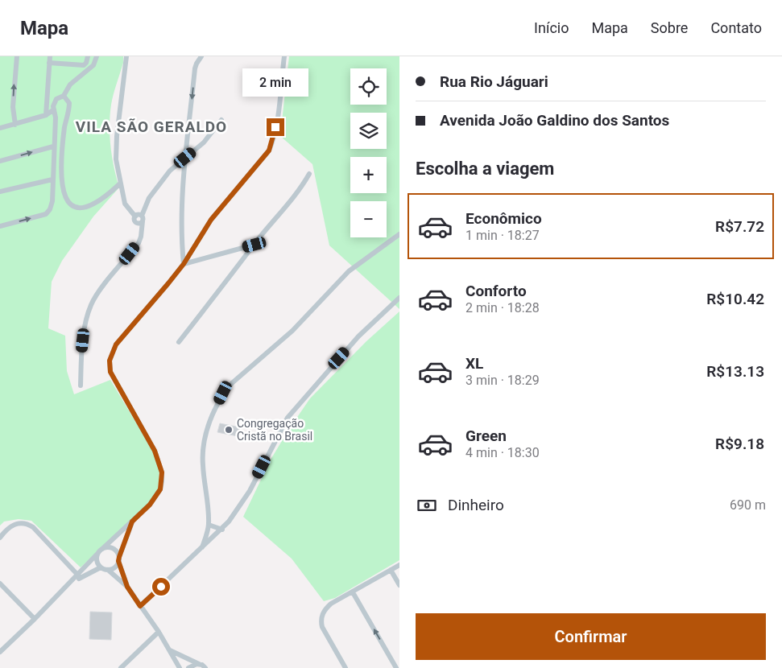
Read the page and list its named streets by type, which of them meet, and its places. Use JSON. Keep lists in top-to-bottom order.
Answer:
{
  "districts": ["VILA SÃO GERALDO"],
  "places": ["Congregação Cristã no Brasil"],
  "page": {
    "header": "Mapa",
    "nav": [
      "Início",
      "Mapa",
      "Sobre",
      "Contato"
    ],
    "banner": ["Rua Rio Jáguari", "Avenida João Galdino dos Santos"],
    "map_buttons": ["+", "−"],
    "bubble": "2 min",
    "heading": "Escolha a viagem",
    "list": [
      {
        "name": "Econômico",
        "note": "1 min · 18:27",
        "value": "R$7.72"
      },
      {
        "name": "Conforto",
        "note": "2 min · 18:28",
        "value": "R$10.42"
      },
      {
        "name": "XL",
        "note": "3 min · 18:29",
        "value": "R$13.13"
      },
      {
        "name": "Green",
        "note": "4 min · 18:30",
        "value": "R$9.18"
      }
    ],
    "pay": ["Dinheiro", "690 m"],
    "buttons": "Confirmar"
  }
}
